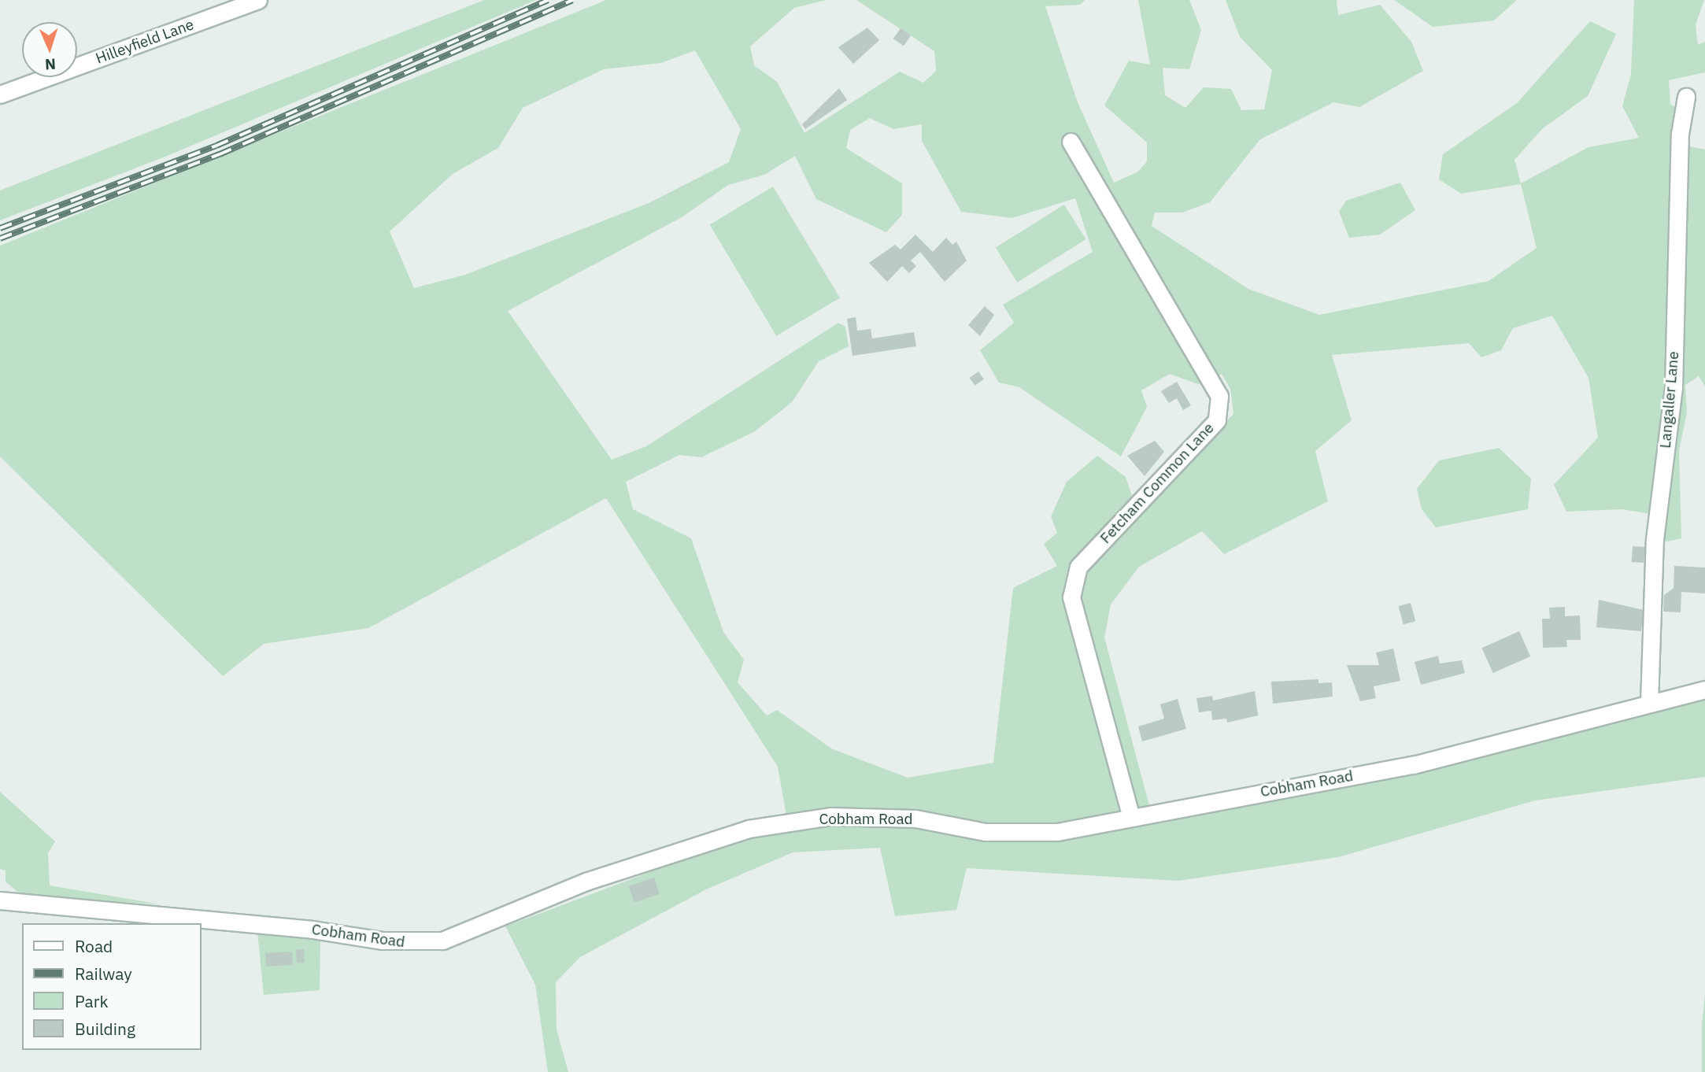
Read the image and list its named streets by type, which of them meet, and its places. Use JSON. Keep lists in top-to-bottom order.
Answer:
{
  "streets": {
    "street": [
      "Hilleyfield Lane",
      "Langaller Lane",
      "Fetcham Common Lane",
      "Cobham Road"
    ]
  },
  "crossings": [
    ["Langaller Lane", "Cobham Road"],
    ["Fetcham Common Lane", "Cobham Road"]
  ],
  "legend": [
    "Road",
    "Railway",
    "Park",
    "Building"
  ],
  "north": "bottom"
}
